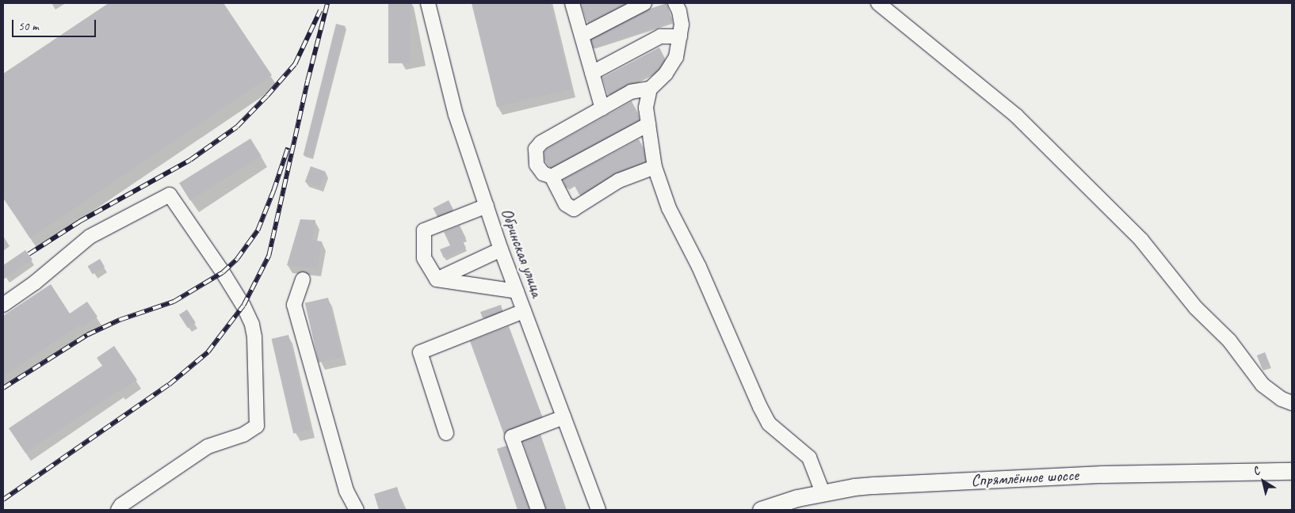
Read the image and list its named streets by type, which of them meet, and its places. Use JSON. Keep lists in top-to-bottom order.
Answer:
{
  "streets": {
    "main road": ["Спрямлённое шоссе"],
    "street": ["Обринская улица"]
  },
  "scale_bar": "50 m",
  "north": "top left"
}
